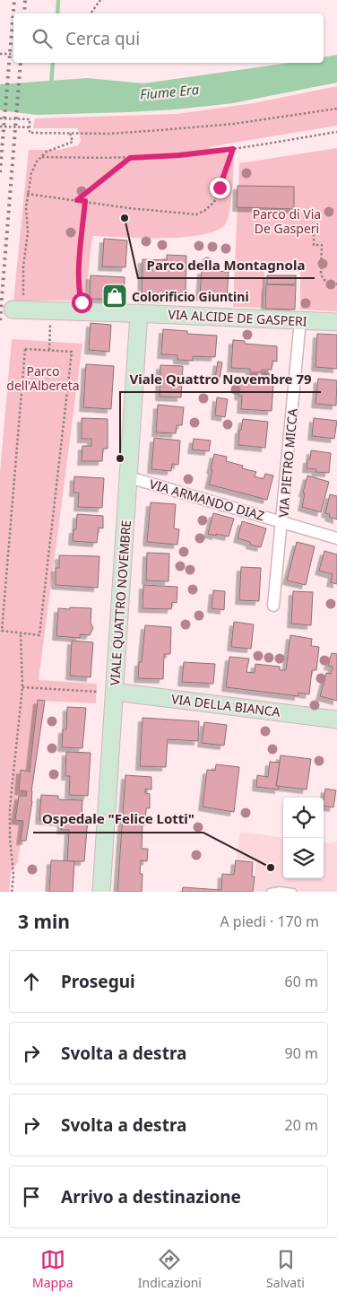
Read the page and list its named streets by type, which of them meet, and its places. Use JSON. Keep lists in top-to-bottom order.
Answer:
{
  "streets": {
    "street": [
      "VIA ALCIDE DE GASPERI",
      "VIA PIETRO MICCA",
      "VIA ARMANDO DIAZ",
      "VIALE QUATTRO NOVEMBRE",
      "VIA DELLA BIANCA"
    ]
  },
  "crossings": [
    ["VIA ALCIDE DE GASPERI", "VIA PIETRO MICCA"],
    ["VIA ALCIDE DE GASPERI", "VIALE QUATTRO NOVEMBRE"],
    ["VIA PIETRO MICCA", "VIA ARMANDO DIAZ"],
    ["VIA ARMANDO DIAZ", "VIALE QUATTRO NOVEMBRE"],
    ["VIALE QUATTRO NOVEMBRE", "VIA DELLA BIANCA"]
  ],
  "water": ["Fiume Era"],
  "parks": ["Parco di Via De Gasperi", "Parco dell'Albereta"],
  "places": {
    "other": ["Parco della Montagnola", "Viale Quattro Novembre 79", "Ospedale \"Felice Lotti\""],
    "shop": ["Colorificio Giuntini"]
  },
  "page": {
    "search": "Cerca qui",
    "heading": ["3 min", "A piedi · 170 m"],
    "list": [
      ["Prosegui", "60 m"],
      ["Svolta a destra", "90 m"],
      ["Svolta a destra", "20 m"],
      "Arrivo a destinazione"
    ],
    "nav": ["Mappa", "Indicazioni", "Salvati"]
  }
}
